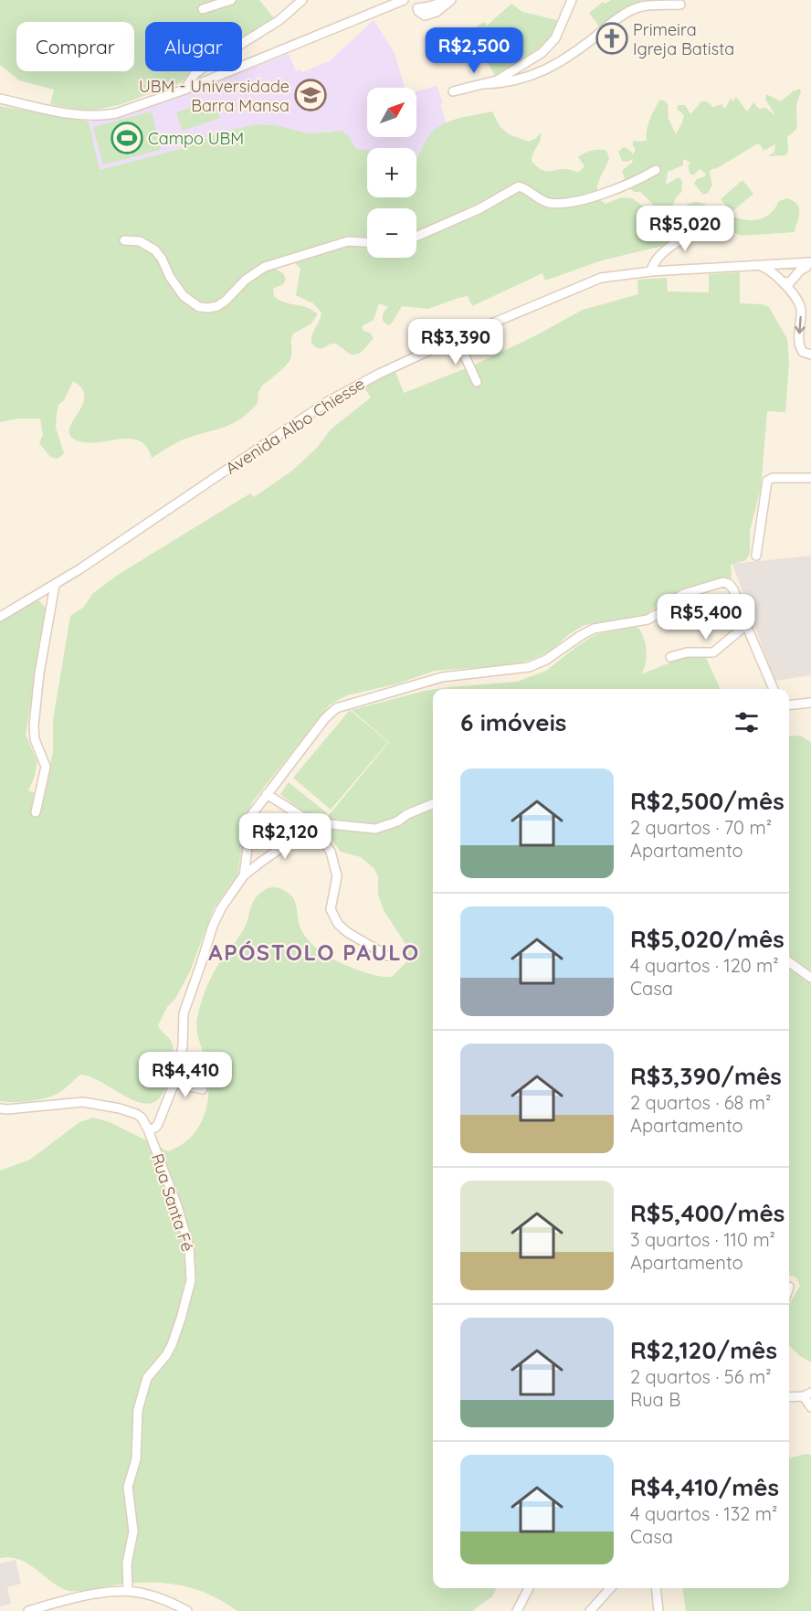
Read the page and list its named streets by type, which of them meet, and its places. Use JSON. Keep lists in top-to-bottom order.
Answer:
{
  "streets": {
    "street": ["Avenida Albo Chiesse", "Rua Santa Fé"]
  },
  "districts": ["APÓSTOLO PAULO"],
  "places": {
    "church": ["Primeira Igreja Batista"],
    "school or university": ["UBM - Universidade Barra Mansa"],
    "sports": ["Campo UBM"]
  },
  "north": "top right",
  "page": {
    "chip": ["Comprar", "Alugar"],
    "price": [
      "R$2,500",
      "R$5,020",
      "R$3,390",
      "R$5,400",
      "R$2,120",
      "R$4,410"
    ],
    "map_buttons": ["+", "−"],
    "heading": "6 imóveis",
    "list": [
      {
        "name": "R$2,500/mês",
        "note": "2 quartos · 70 m² · Apartamento"
      },
      {
        "name": "R$5,020/mês",
        "note": "4 quartos · 120 m² · Casa"
      },
      {
        "name": "R$3,390/mês",
        "note": "2 quartos · 68 m² · Apartamento"
      },
      {
        "name": "R$5,400/mês",
        "note": "3 quartos · 110 m² · Apartamento"
      },
      {
        "name": "R$2,120/mês",
        "note": "2 quartos · 56 m² · Rua B"
      },
      {
        "name": "R$4,410/mês",
        "note": "4 quartos · 132 m² · Casa"
      }
    ]
  }
}
